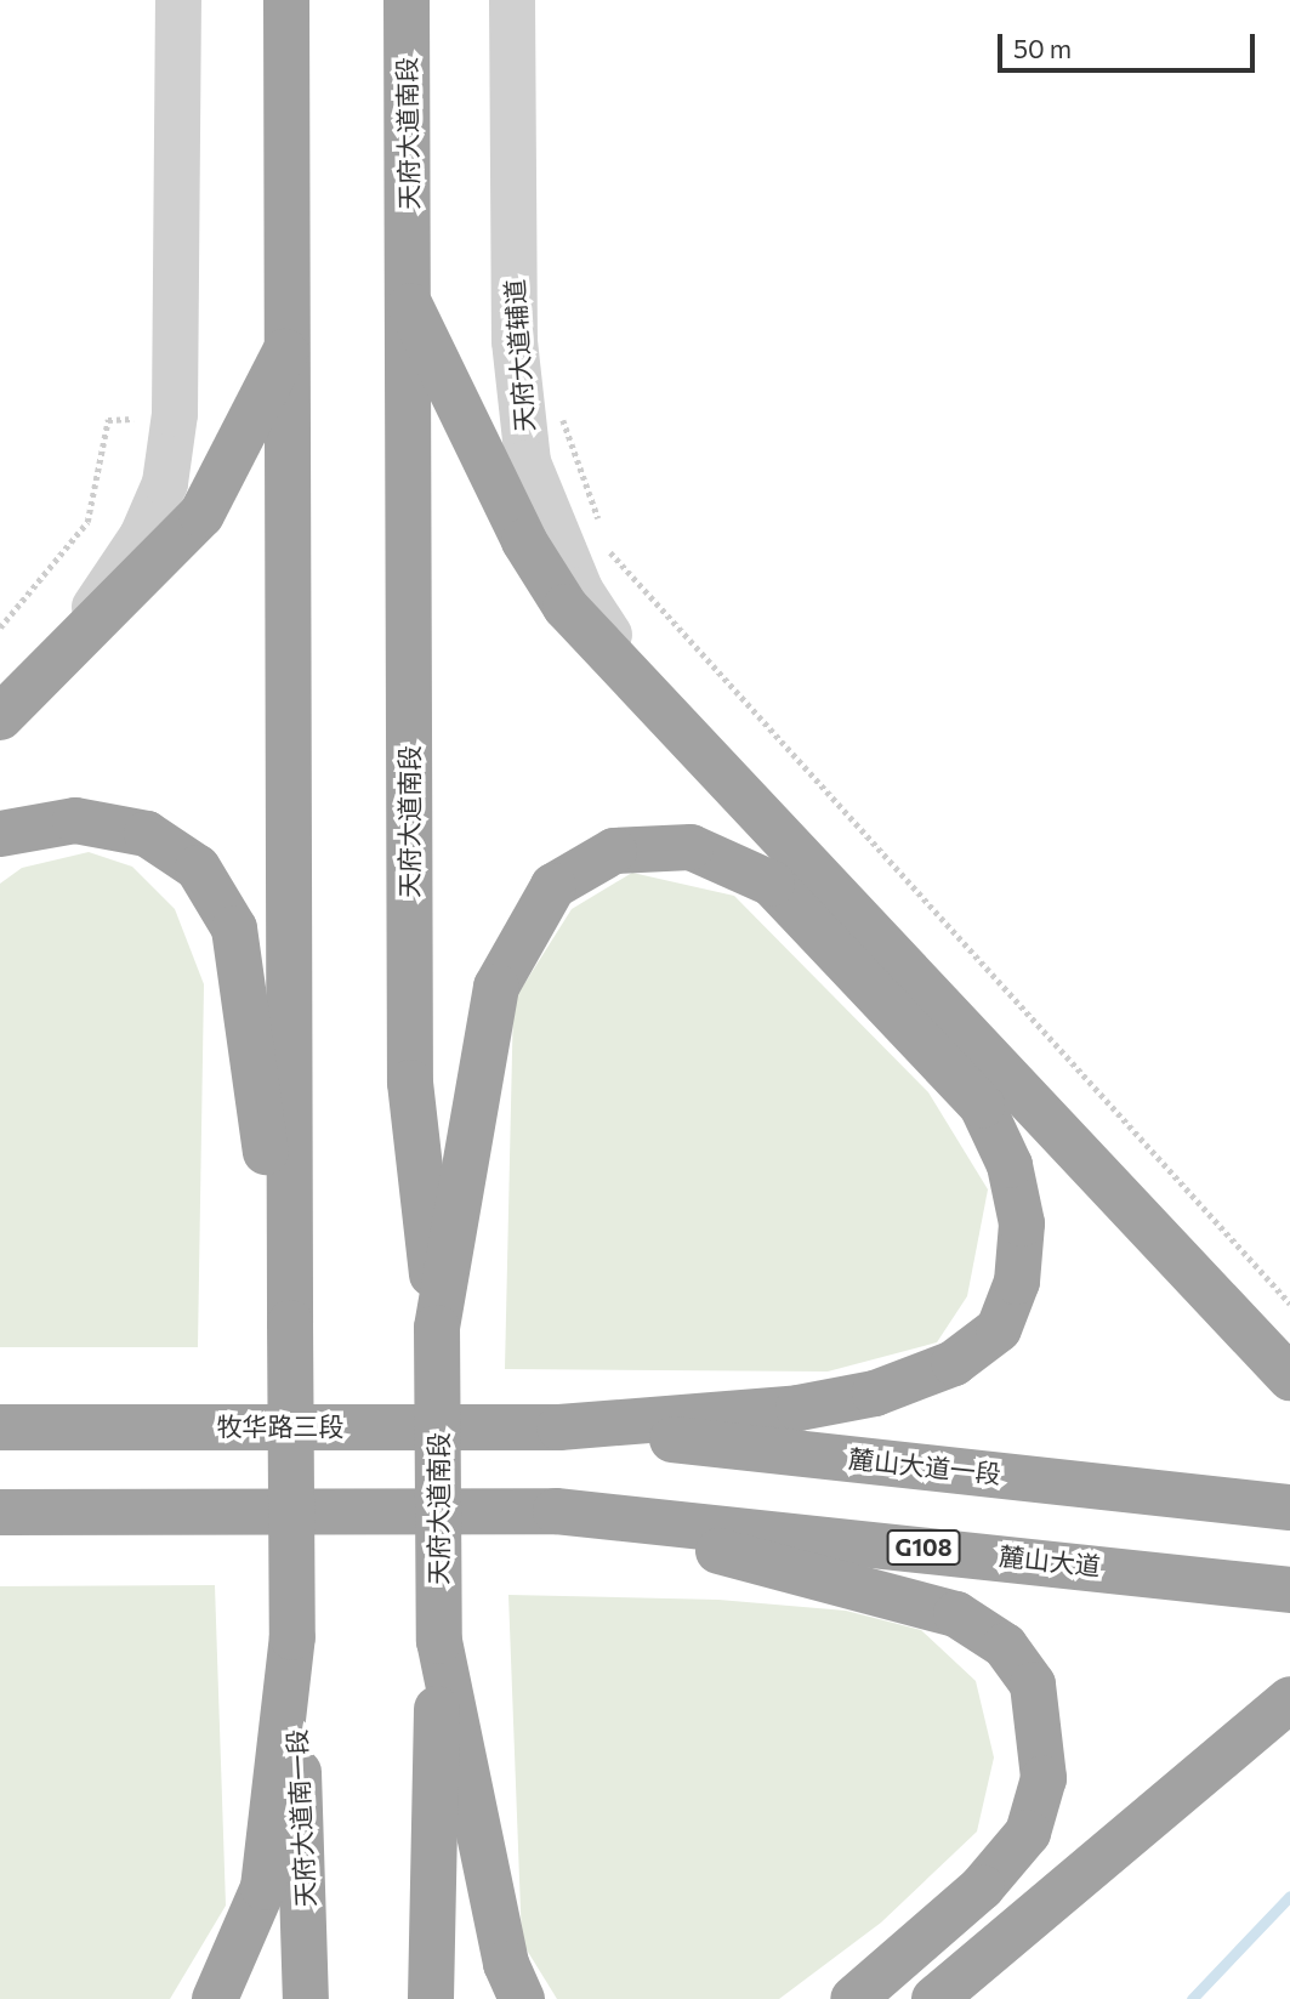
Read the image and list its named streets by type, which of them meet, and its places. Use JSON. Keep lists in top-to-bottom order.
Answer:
{
  "streets": {
    "highway": [
      "天府大道南段",
      "牧华路三段",
      "麓山大道一段",
      "G108",
      "麓山大道",
      "天府大道南一段"
    ],
    "street": ["天府大道辅道"]
  },
  "crossings": [
    ["牧华路三段", "麓山大道一段"],
    ["G108", "麓山大道"]
  ],
  "scale_bar": "50 m"
}
